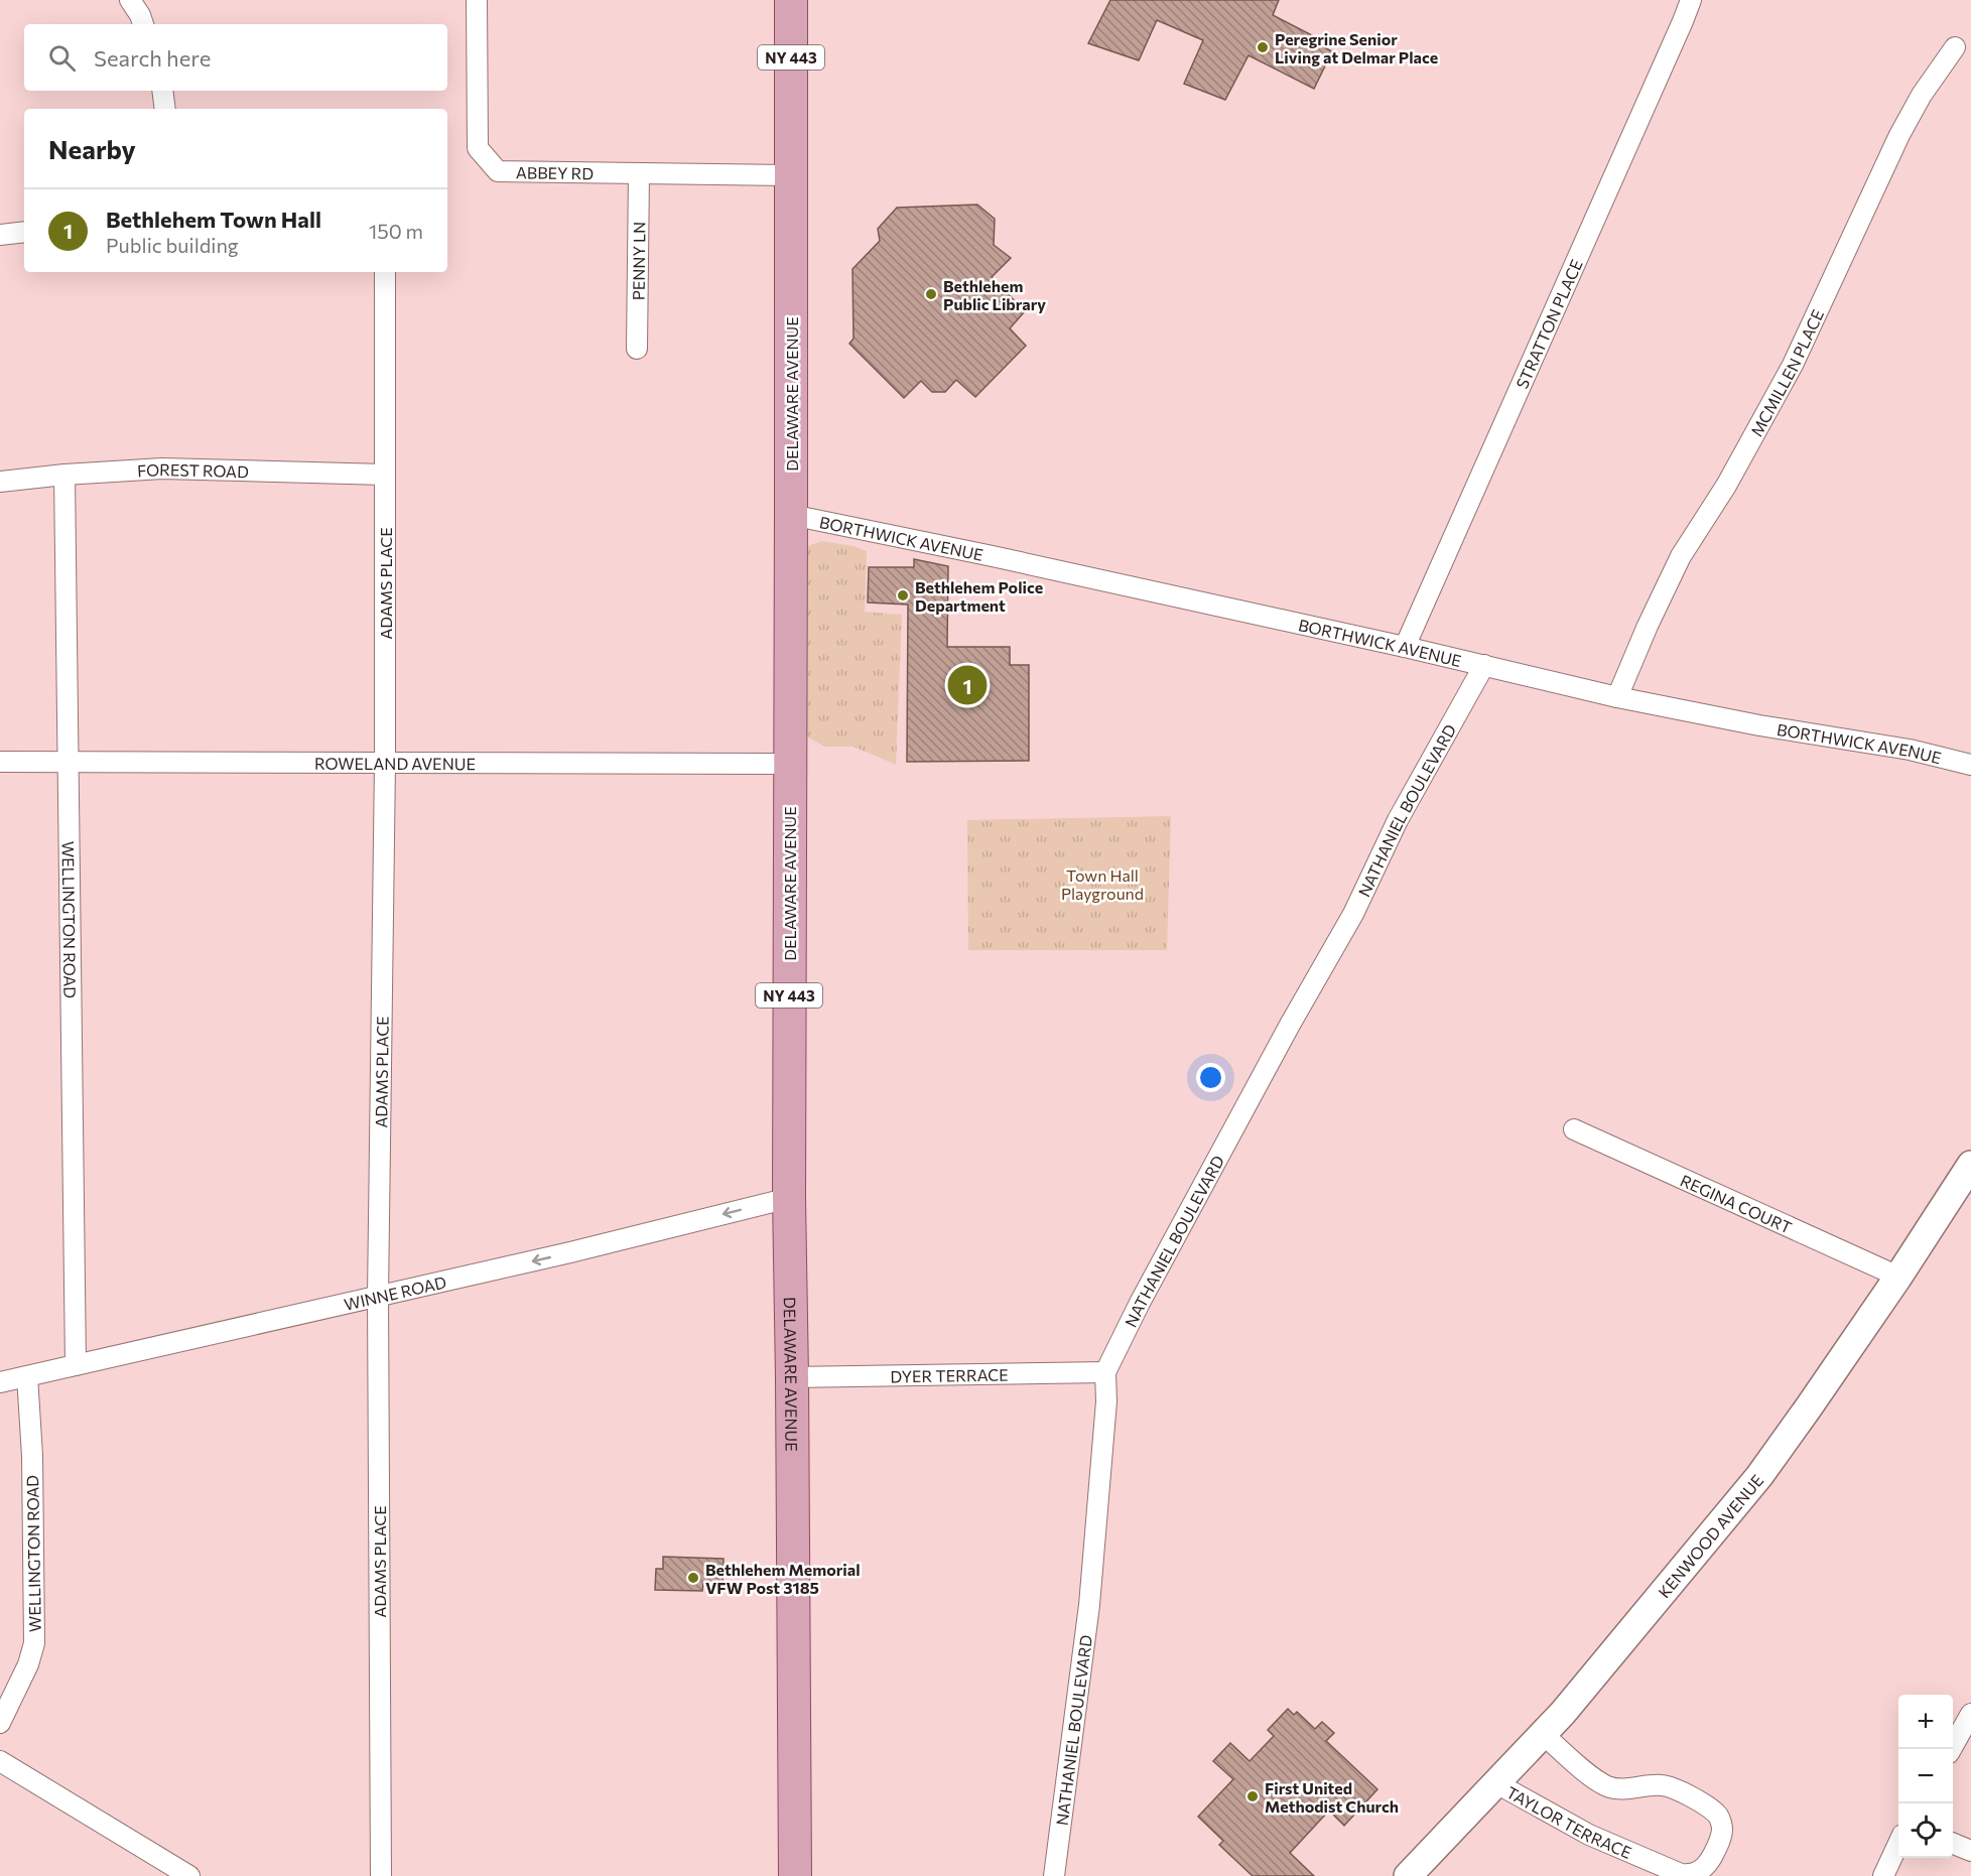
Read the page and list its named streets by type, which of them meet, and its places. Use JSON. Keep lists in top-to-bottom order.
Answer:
{
  "streets": {
    "main road": ["NY 443", "DELAWARE AVENUE", "KENWOOD AVENUE"],
    "street": [
      "ABBEY RD",
      "PENNY LN",
      "STRATTON PLACE",
      "MCMILLEN PLACE",
      "FOREST ROAD",
      "BORTHWICK AVENUE",
      "ADAMS PLACE",
      "ROWELAND AVENUE",
      "NATHANIEL BOULEVARD",
      "WELLINGTON ROAD",
      "REGINA COURT",
      "WINNE ROAD",
      "DYER TERRACE",
      "TAYLOR TERRACE"
    ]
  },
  "crossings": [
    ["ABBEY RD", "PENNY LN"],
    ["ABBEY RD", "DELAWARE AVENUE"],
    ["STRATTON PLACE", "BORTHWICK AVENUE"],
    ["MCMILLEN PLACE", "BORTHWICK AVENUE"],
    ["DELAWARE AVENUE", "BORTHWICK AVENUE"],
    ["DELAWARE AVENUE", "ROWELAND AVENUE"],
    ["DELAWARE AVENUE", "WINNE ROAD"],
    ["DELAWARE AVENUE", "DYER TERRACE"],
    ["FOREST ROAD", "ADAMS PLACE"],
    ["FOREST ROAD", "WELLINGTON ROAD"],
    ["BORTHWICK AVENUE", "NATHANIEL BOULEVARD"],
    ["ADAMS PLACE", "ROWELAND AVENUE"],
    ["ADAMS PLACE", "WINNE ROAD"],
    ["ROWELAND AVENUE", "WELLINGTON ROAD"],
    ["NATHANIEL BOULEVARD", "DYER TERRACE"],
    ["WELLINGTON ROAD", "WINNE ROAD"],
    ["REGINA COURT", "KENWOOD AVENUE"],
    ["KENWOOD AVENUE", "TAYLOR TERRACE"]
  ],
  "one_way": ["WINNE ROAD"],
  "parks": ["Town Hall Playground"],
  "places": [
    "Peregrine Senior Living at Delmar Place",
    "Bethlehem Public Library",
    "Bethlehem Police Department",
    "Bethlehem Memorial VFW Post 3185",
    "First United Methodist Church"
  ],
  "page": {
    "search": "Search here",
    "heading": "Nearby",
    "list": [
      {
        "mark": "1",
        "name": "Bethlehem Town Hall",
        "note": "Public building",
        "value": "150 m"
      }
    ],
    "pins": "1",
    "map_buttons": ["+", "−"]
  }
}
